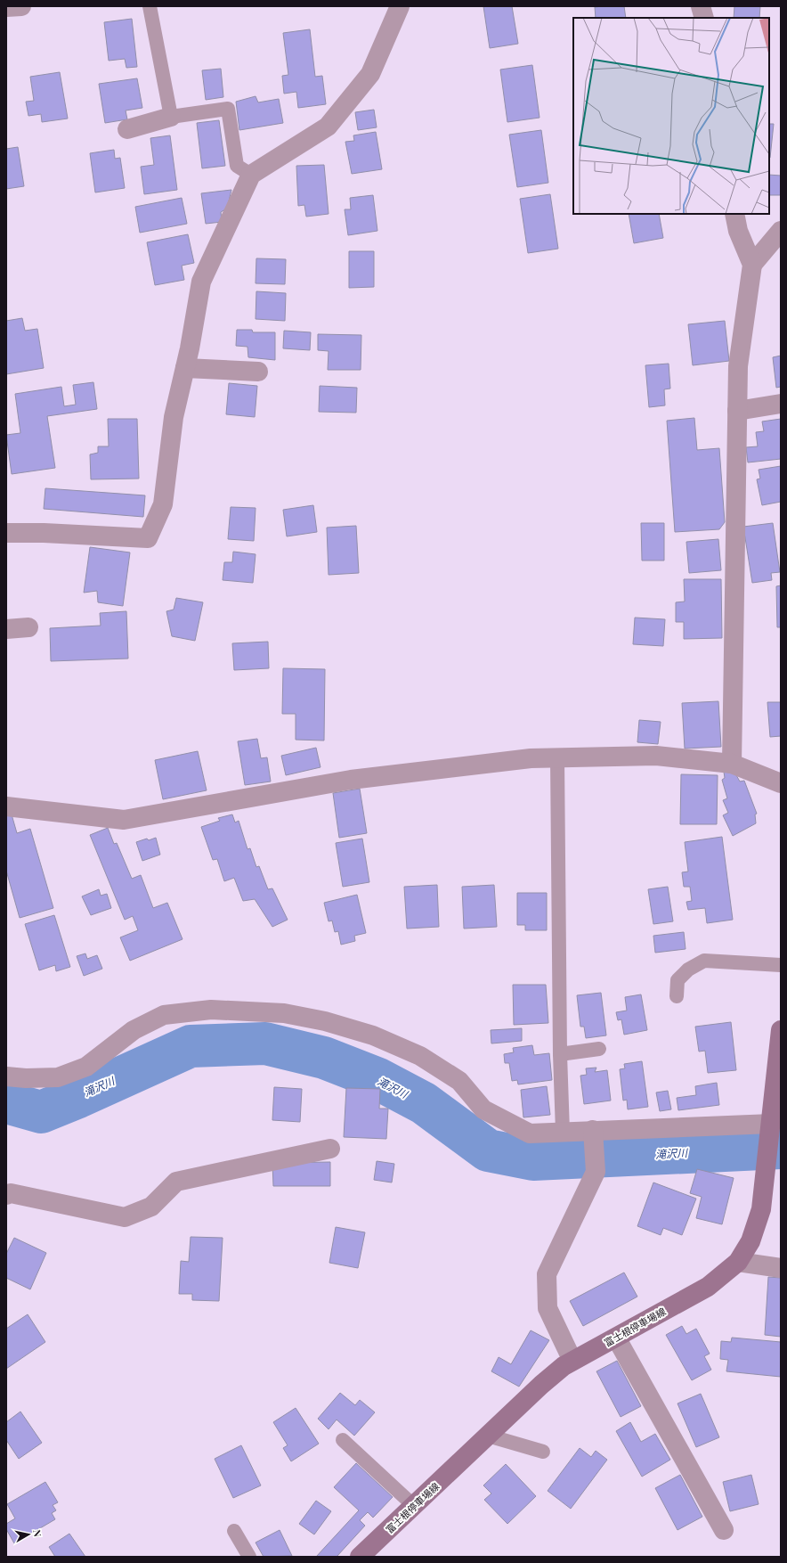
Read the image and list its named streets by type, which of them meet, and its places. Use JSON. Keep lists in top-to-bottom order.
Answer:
{
  "streets": {
    "main road": ["富士根停車場線"]
  },
  "water": ["滝沢川"],
  "north": "right"
}
